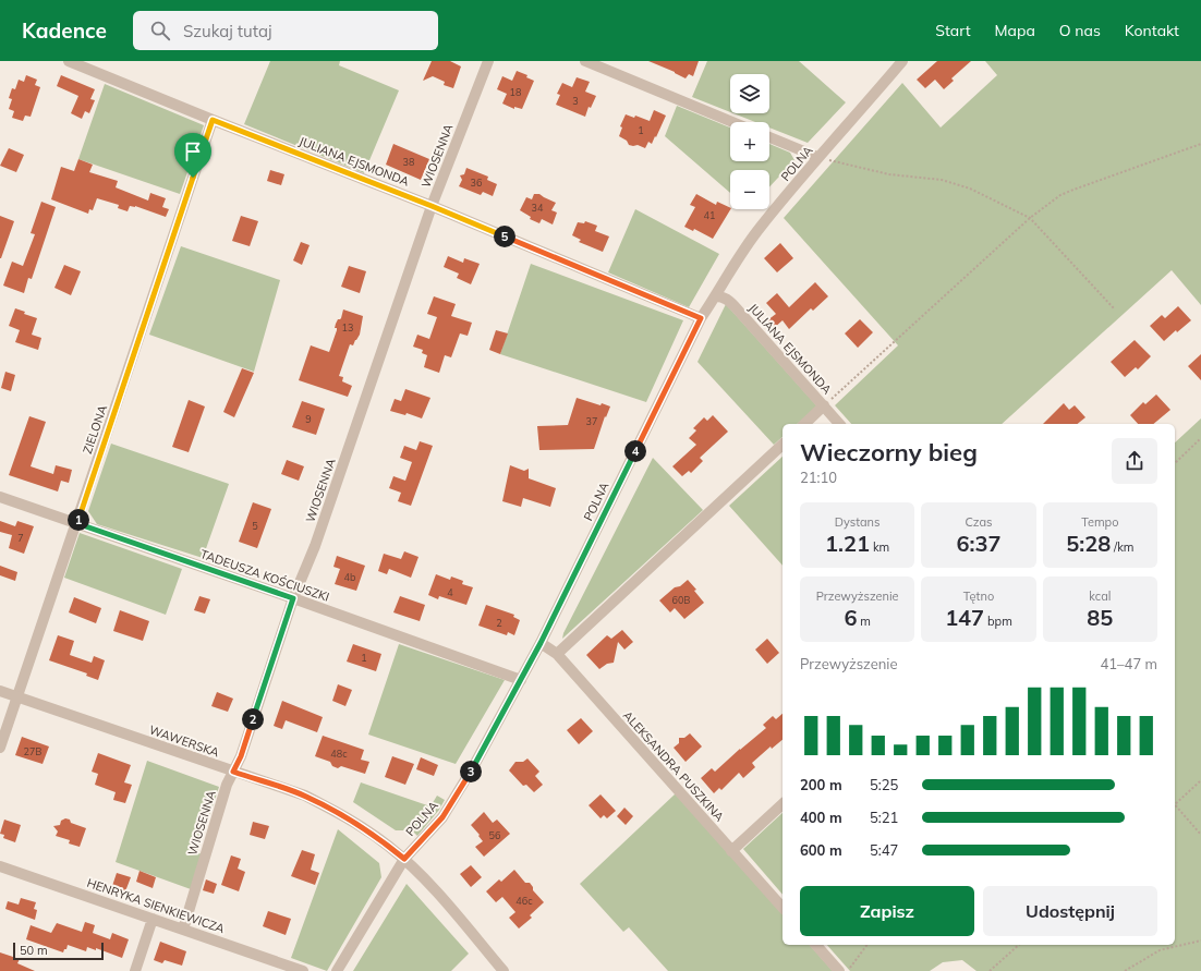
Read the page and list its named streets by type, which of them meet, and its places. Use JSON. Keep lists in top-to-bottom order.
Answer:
{
  "streets": {
    "street": [
      "WIOSENNA",
      "JULIANA EJSMONDA",
      "POLNA",
      "ZIELONA",
      "TADEUSZA KOŚCIUSZKI",
      "WAWERSKA",
      "ALEKSANDRA PUSZKINA",
      "HENRYKA SIENKIEWICZA"
    ]
  },
  "crossings": [
    ["WIOSENNA", "JULIANA EJSMONDA"],
    ["WIOSENNA", "TADEUSZA KOŚCIUSZKI"],
    ["WIOSENNA", "WAWERSKA"],
    ["WIOSENNA", "HENRYKA SIENKIEWICZA"],
    ["JULIANA EJSMONDA", "POLNA"],
    ["JULIANA EJSMONDA", "ZIELONA"],
    ["POLNA", "TADEUSZA KOŚCIUSZKI"],
    ["POLNA", "WAWERSKA"],
    ["POLNA", "ALEKSANDRA PUSZKINA"],
    ["ZIELONA", "TADEUSZA KOŚCIUSZKI"],
    ["ZIELONA", "WAWERSKA"]
  ],
  "house_numbers": [
    "18",
    "3",
    "1",
    "38",
    "36",
    "34",
    "41",
    "13",
    "9",
    "37",
    "5",
    "7",
    "4b",
    "4",
    "60B",
    "2",
    "1",
    "27B",
    "48c",
    "56",
    "46c"
  ],
  "scale_bar": "50 m",
  "page": {
    "header": "Kadence",
    "search": "Szukaj tutaj",
    "nav": [
      "Start",
      "Mapa",
      "O nas",
      "Kontakt"
    ],
    "map_buttons": ["+", "−"],
    "pins": [
      "5",
      "4",
      "1",
      "2",
      "3"
    ],
    "heading": ["Wieczorny bieg", "21:10"],
    "stats": [
      ["Dystans", "1.21 km"],
      ["Czas", "6:37"],
      ["Tempo", "5:28 /km"],
      ["Przewyższenie", "6 m"],
      ["Tętno", "147 bpm"],
      ["kcal", "85"]
    ],
    "chart": ["Przewyższenie", "41–47 m"],
    "list": [
      {
        "name": "200 m",
        "note": "5:25"
      },
      {
        "name": "400 m",
        "note": "5:21"
      },
      {
        "name": "600 m",
        "note": "5:47"
      }
    ],
    "buttons": ["Zapisz", "Udostępnij"],
    "scale": "50 m"
  }
}
